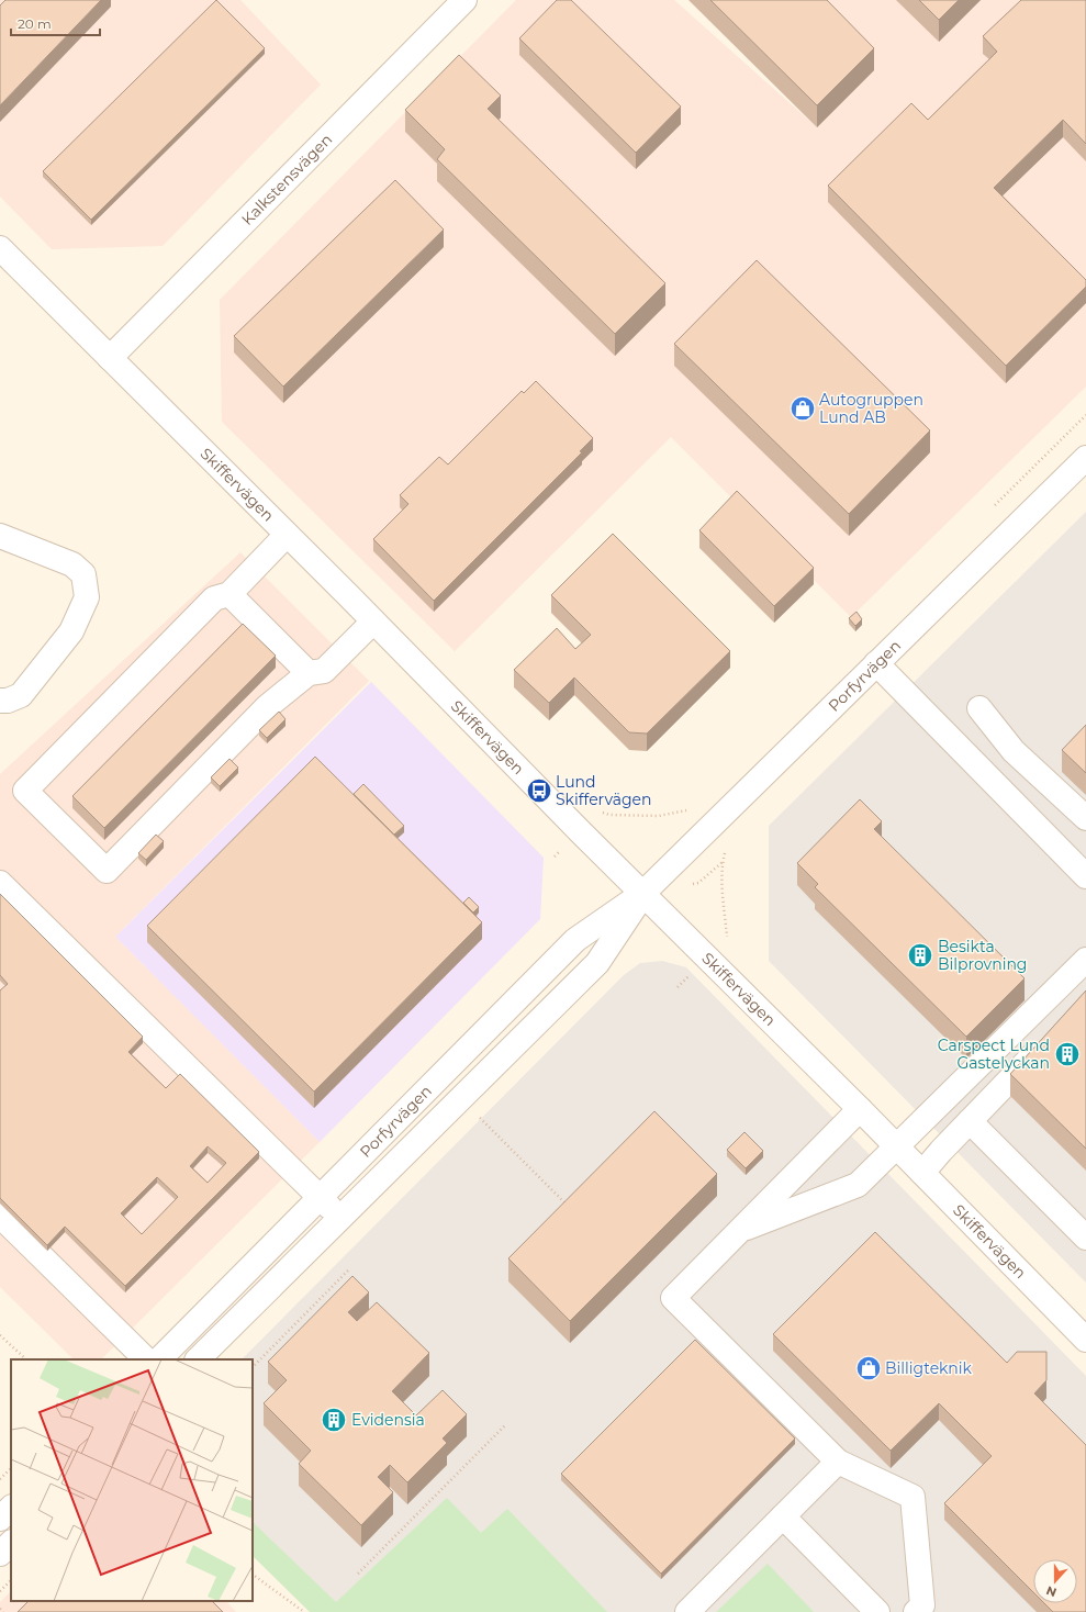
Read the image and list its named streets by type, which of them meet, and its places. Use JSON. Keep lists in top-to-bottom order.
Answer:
{
  "streets": {
    "street": ["Kalkstensvägen", "Skiffervägen", "Porfyrvägen"]
  },
  "crossings": [
    ["Kalkstensvägen", "Skiffervägen"],
    ["Skiffervägen", "Porfyrvägen"]
  ],
  "places": {
    "shop": ["Autogruppen Lund AB", "Billigteknik"],
    "bus stop": ["Lund Skiffervägen"],
    "building": ["Besikta Bilprovning", "Carspect Lund Gastelyckan", "Evidensia"]
  },
  "scale_bar": "20 m",
  "north": "bottom"
}
